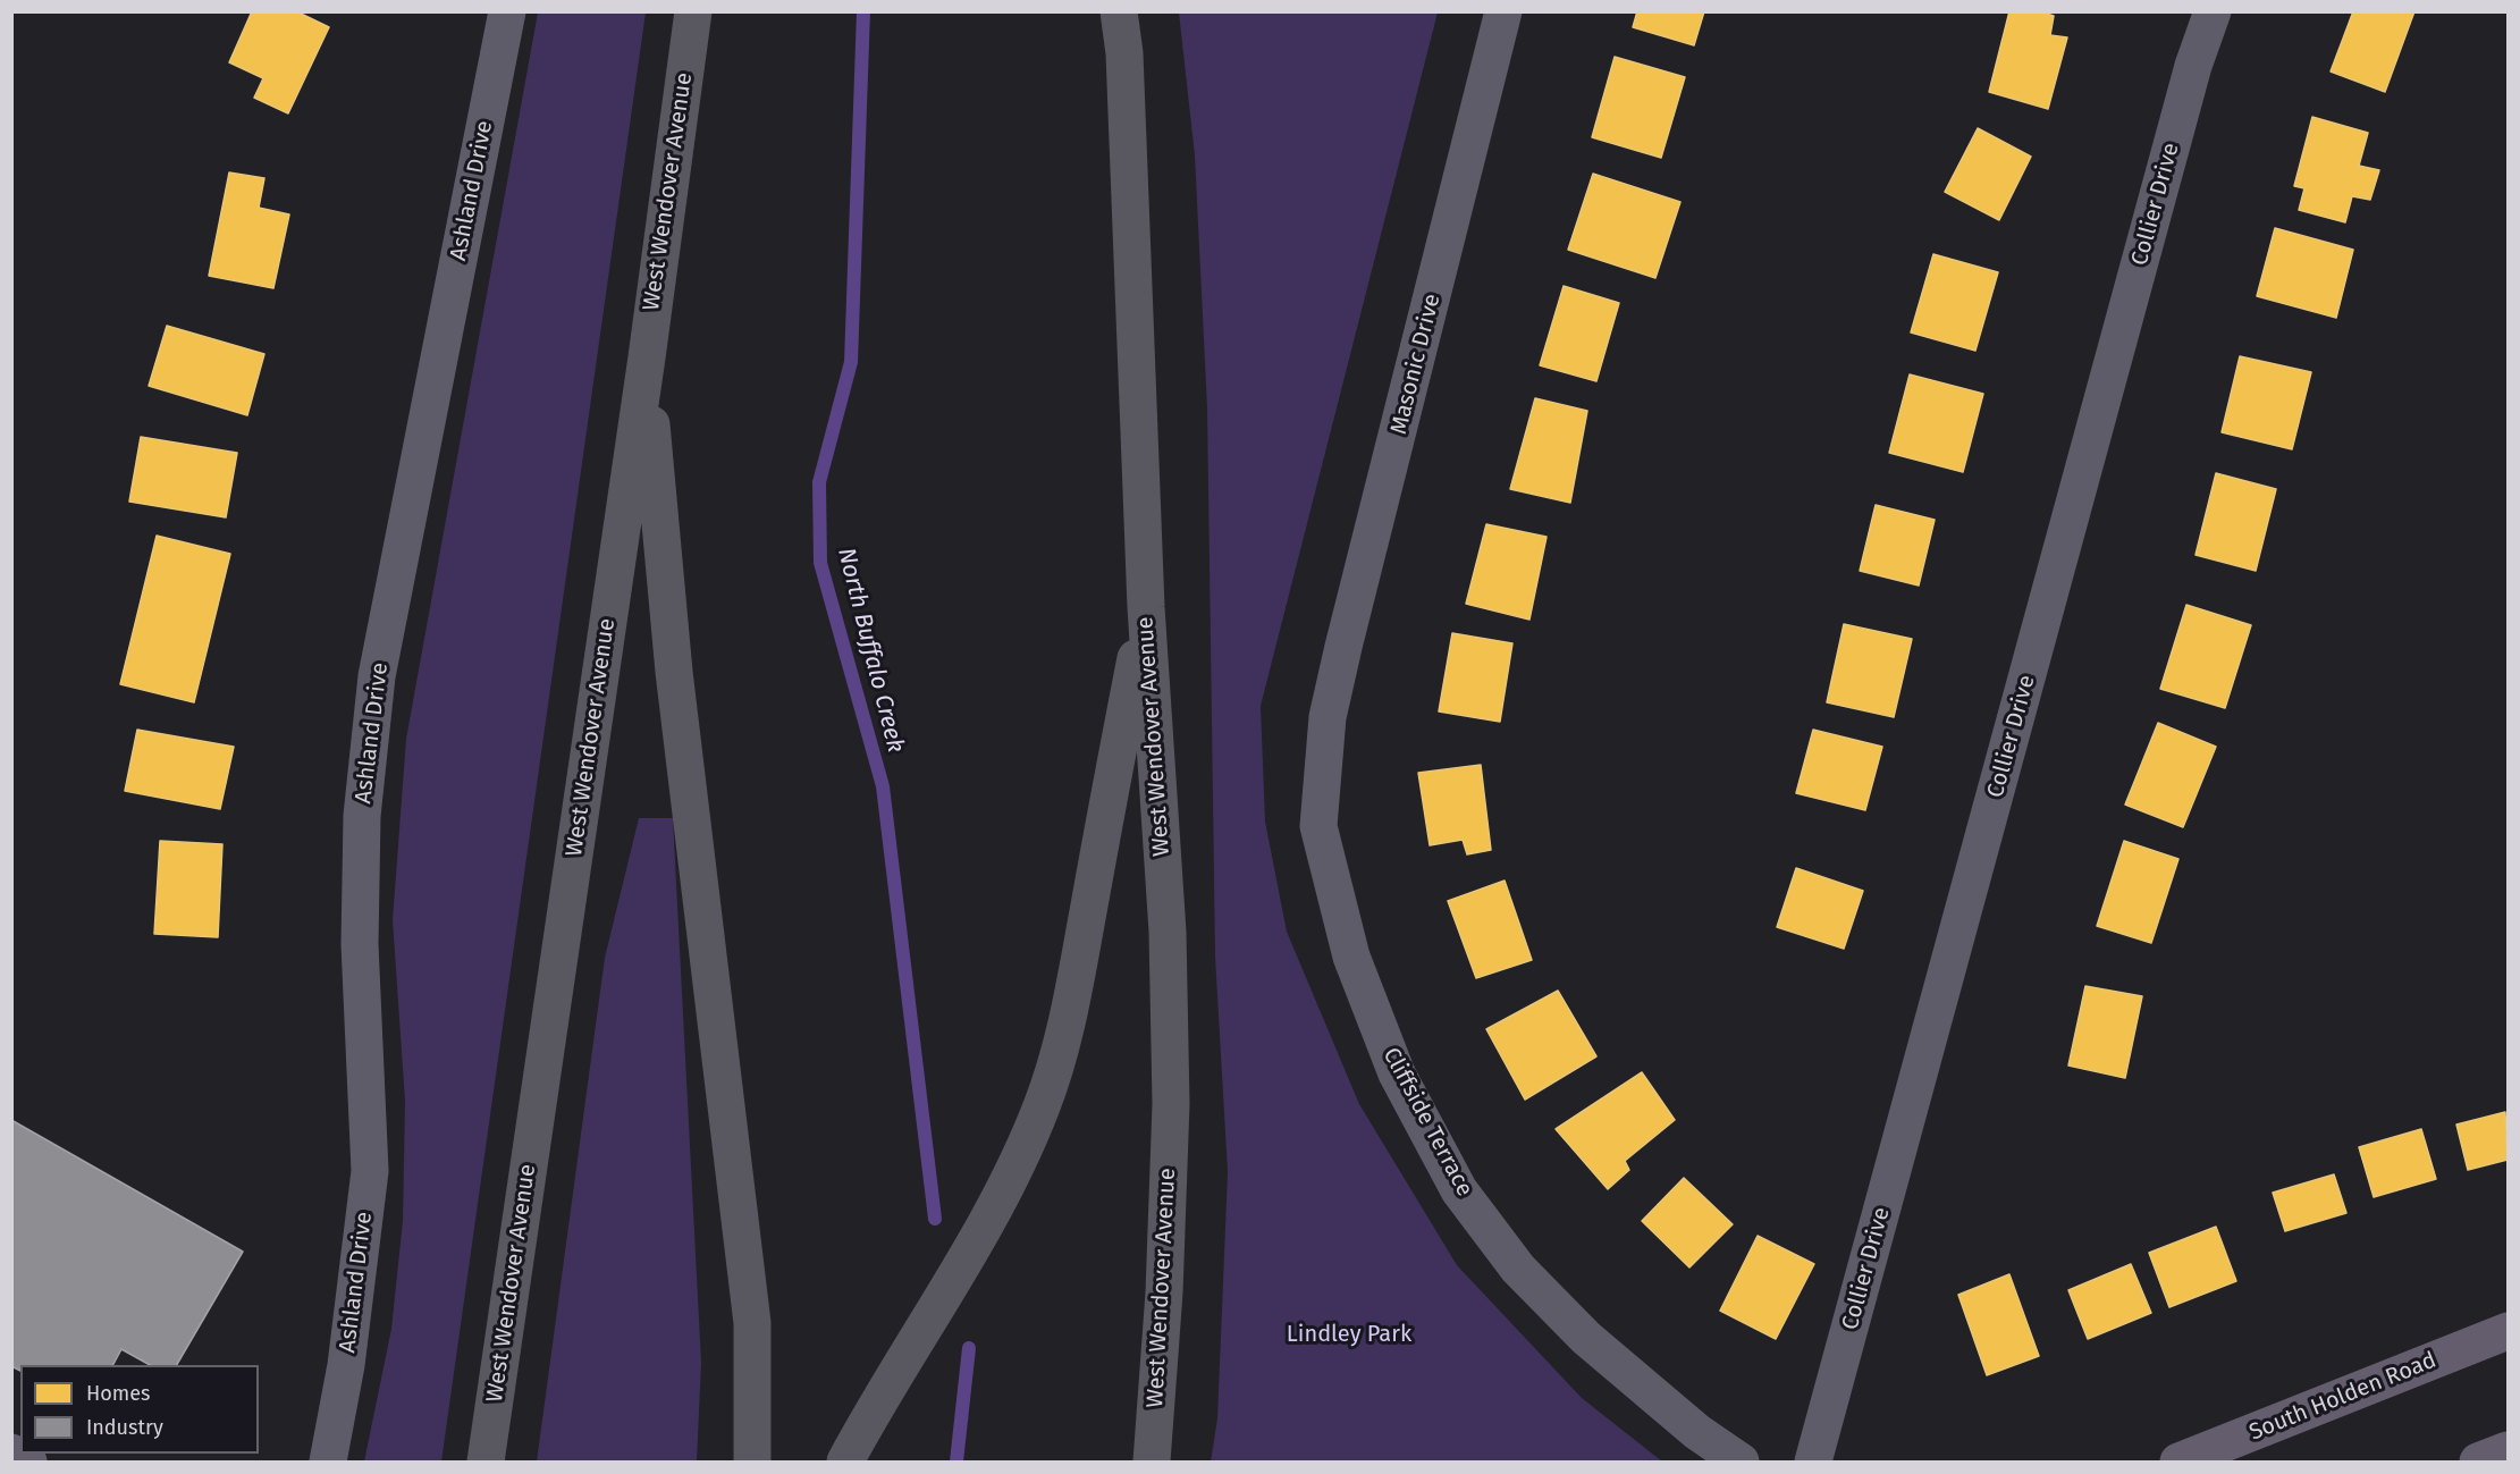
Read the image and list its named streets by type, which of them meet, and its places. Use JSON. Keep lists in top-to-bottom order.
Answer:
{
  "streets": {
    "highway": ["West Wendover Avenue"],
    "main road": ["South Holden Road"],
    "street": [
      "Ashland Drive",
      "Collier Drive",
      "Masonic Drive",
      "Cliffside Terrace"
    ]
  },
  "crossings": [
    ["Masonic Drive", "Cliffside Terrace"]
  ],
  "water": ["North Buffalo Creek"],
  "parks": ["Lindley Park"],
  "legend": ["Homes", "Industry"]
}
